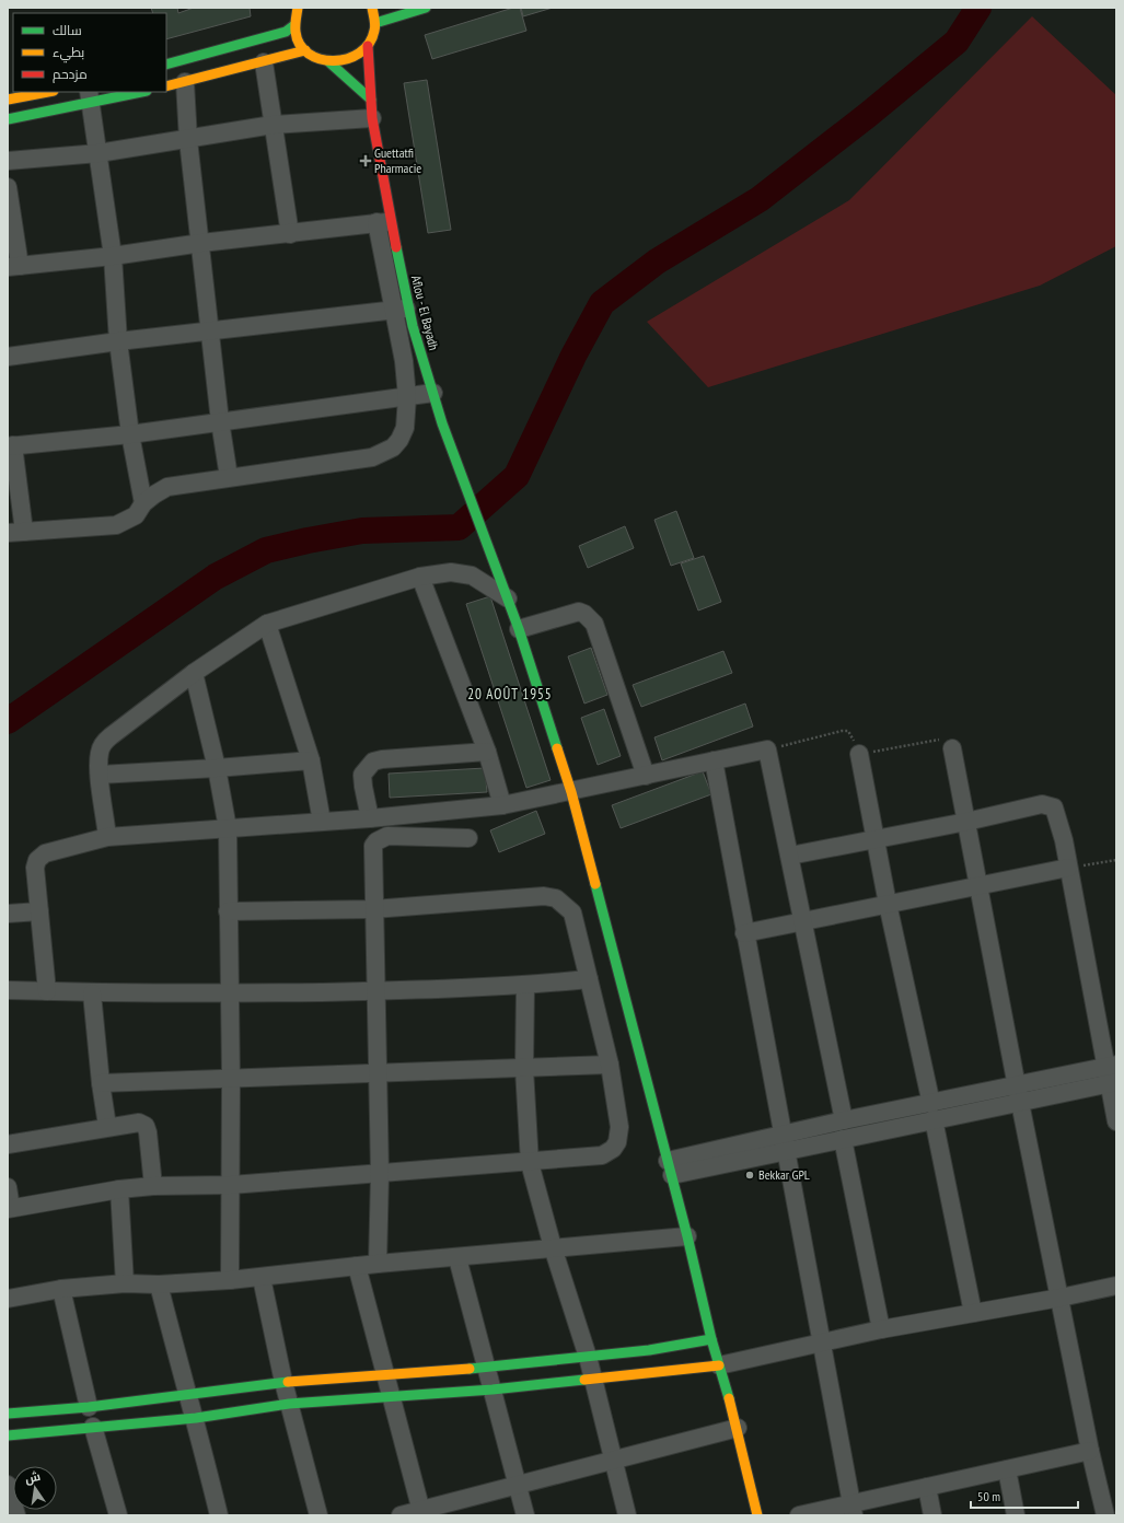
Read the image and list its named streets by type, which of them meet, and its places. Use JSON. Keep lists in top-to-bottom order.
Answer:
{
  "streets": {
    "main road": ["Aflou - El Bayadh"]
  },
  "districts": ["20 AOÛT 1955"],
  "places": {
    "health": ["Guettatfi Pharmacie"],
    "other": ["Bekkar GPL"]
  },
  "legend": ["سالك", "بطيء", "مزدحم"],
  "scale_bar": "50 m",
  "north": "top"
}
